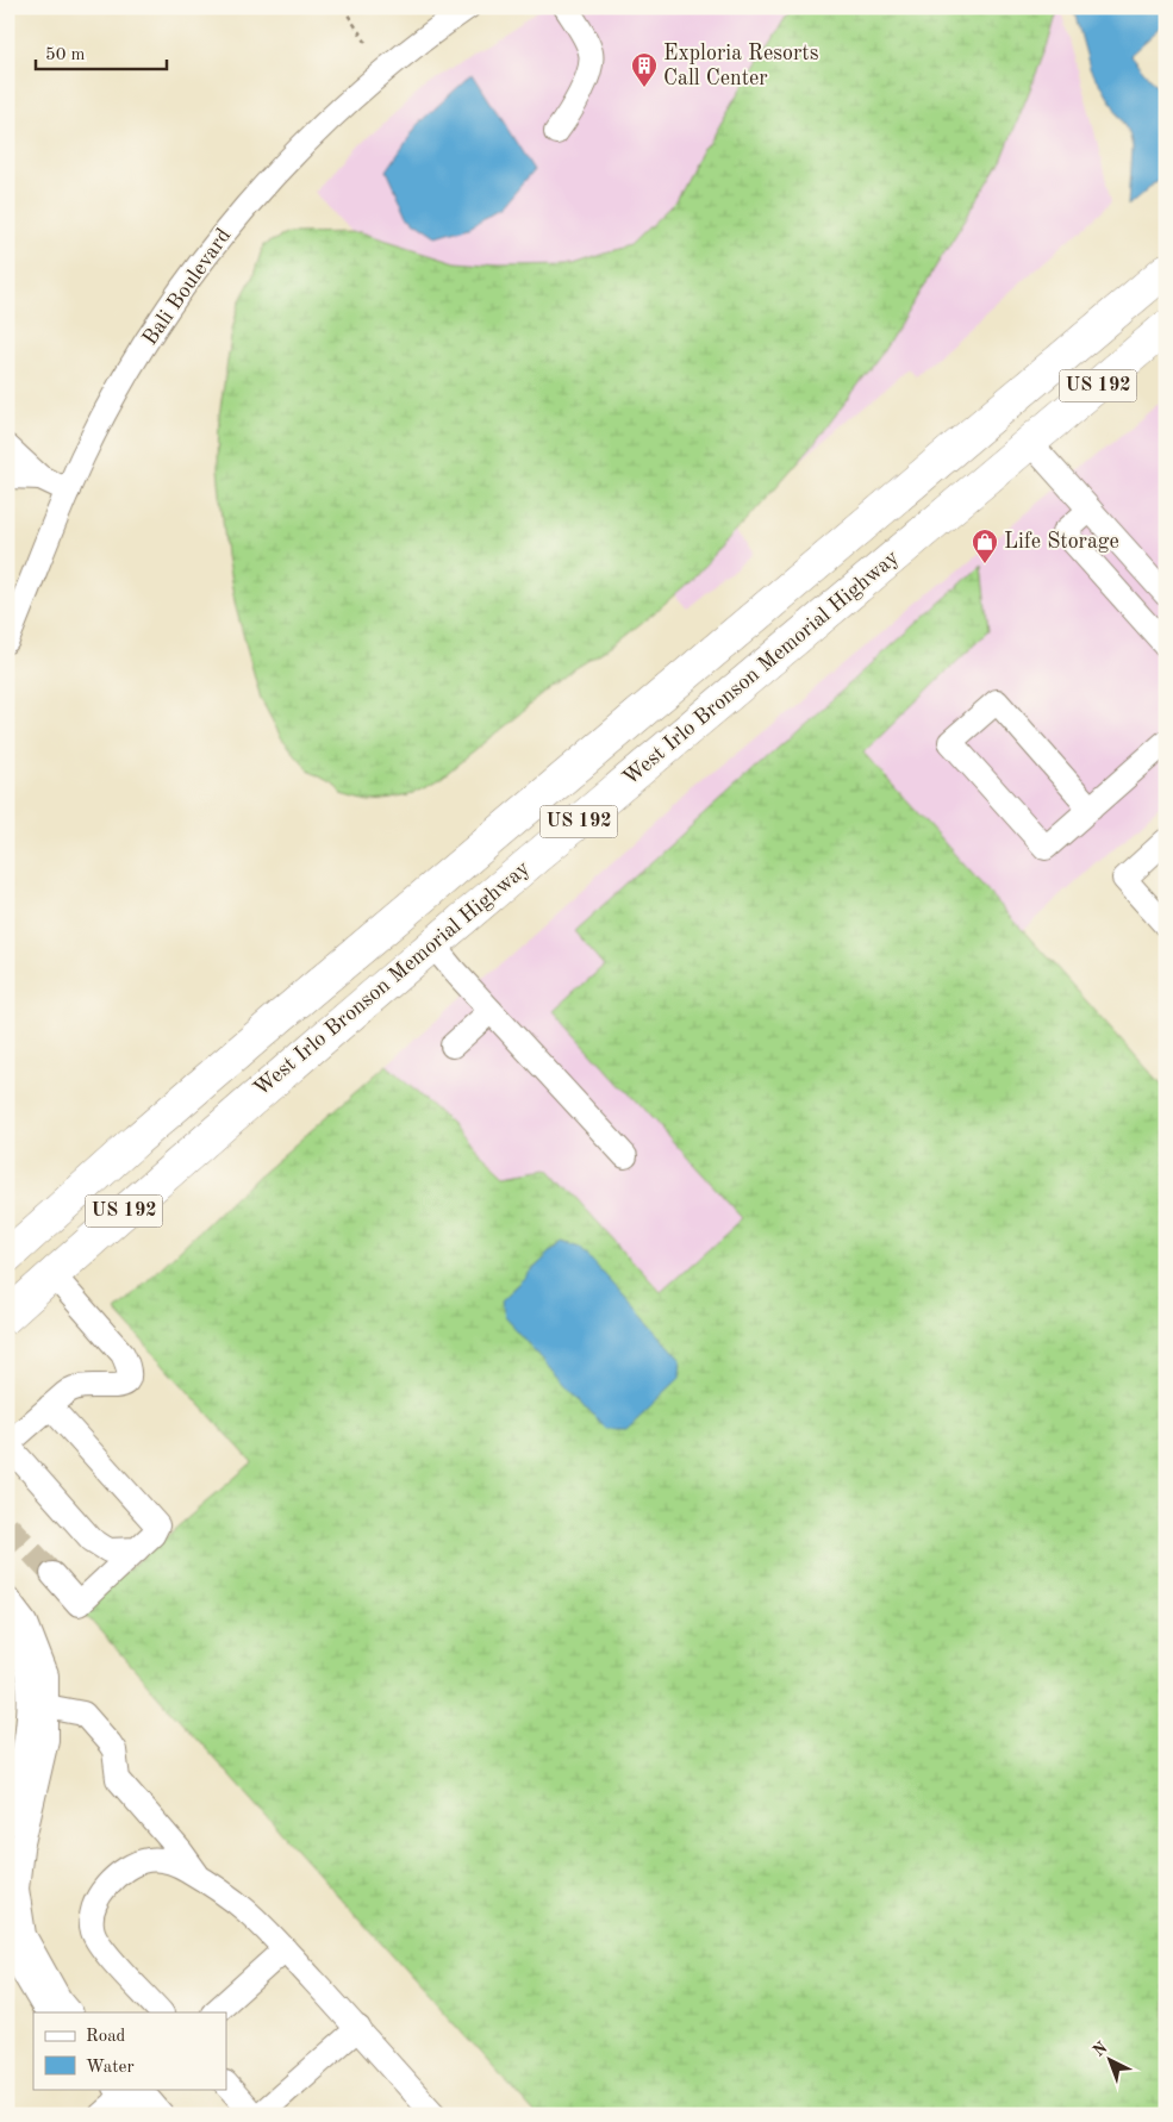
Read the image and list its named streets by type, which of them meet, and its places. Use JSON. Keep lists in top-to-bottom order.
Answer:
{
  "streets": {
    "highway": ["US 192", "West Irlo Bronson Memorial Highway"],
    "street": ["Bali Boulevard"]
  },
  "places": {
    "building": ["Exploria Resorts Call Center"],
    "shop": ["Life Storage"]
  },
  "legend": ["Road", "Water"],
  "scale_bar": "50 m",
  "north": "top left"
}
